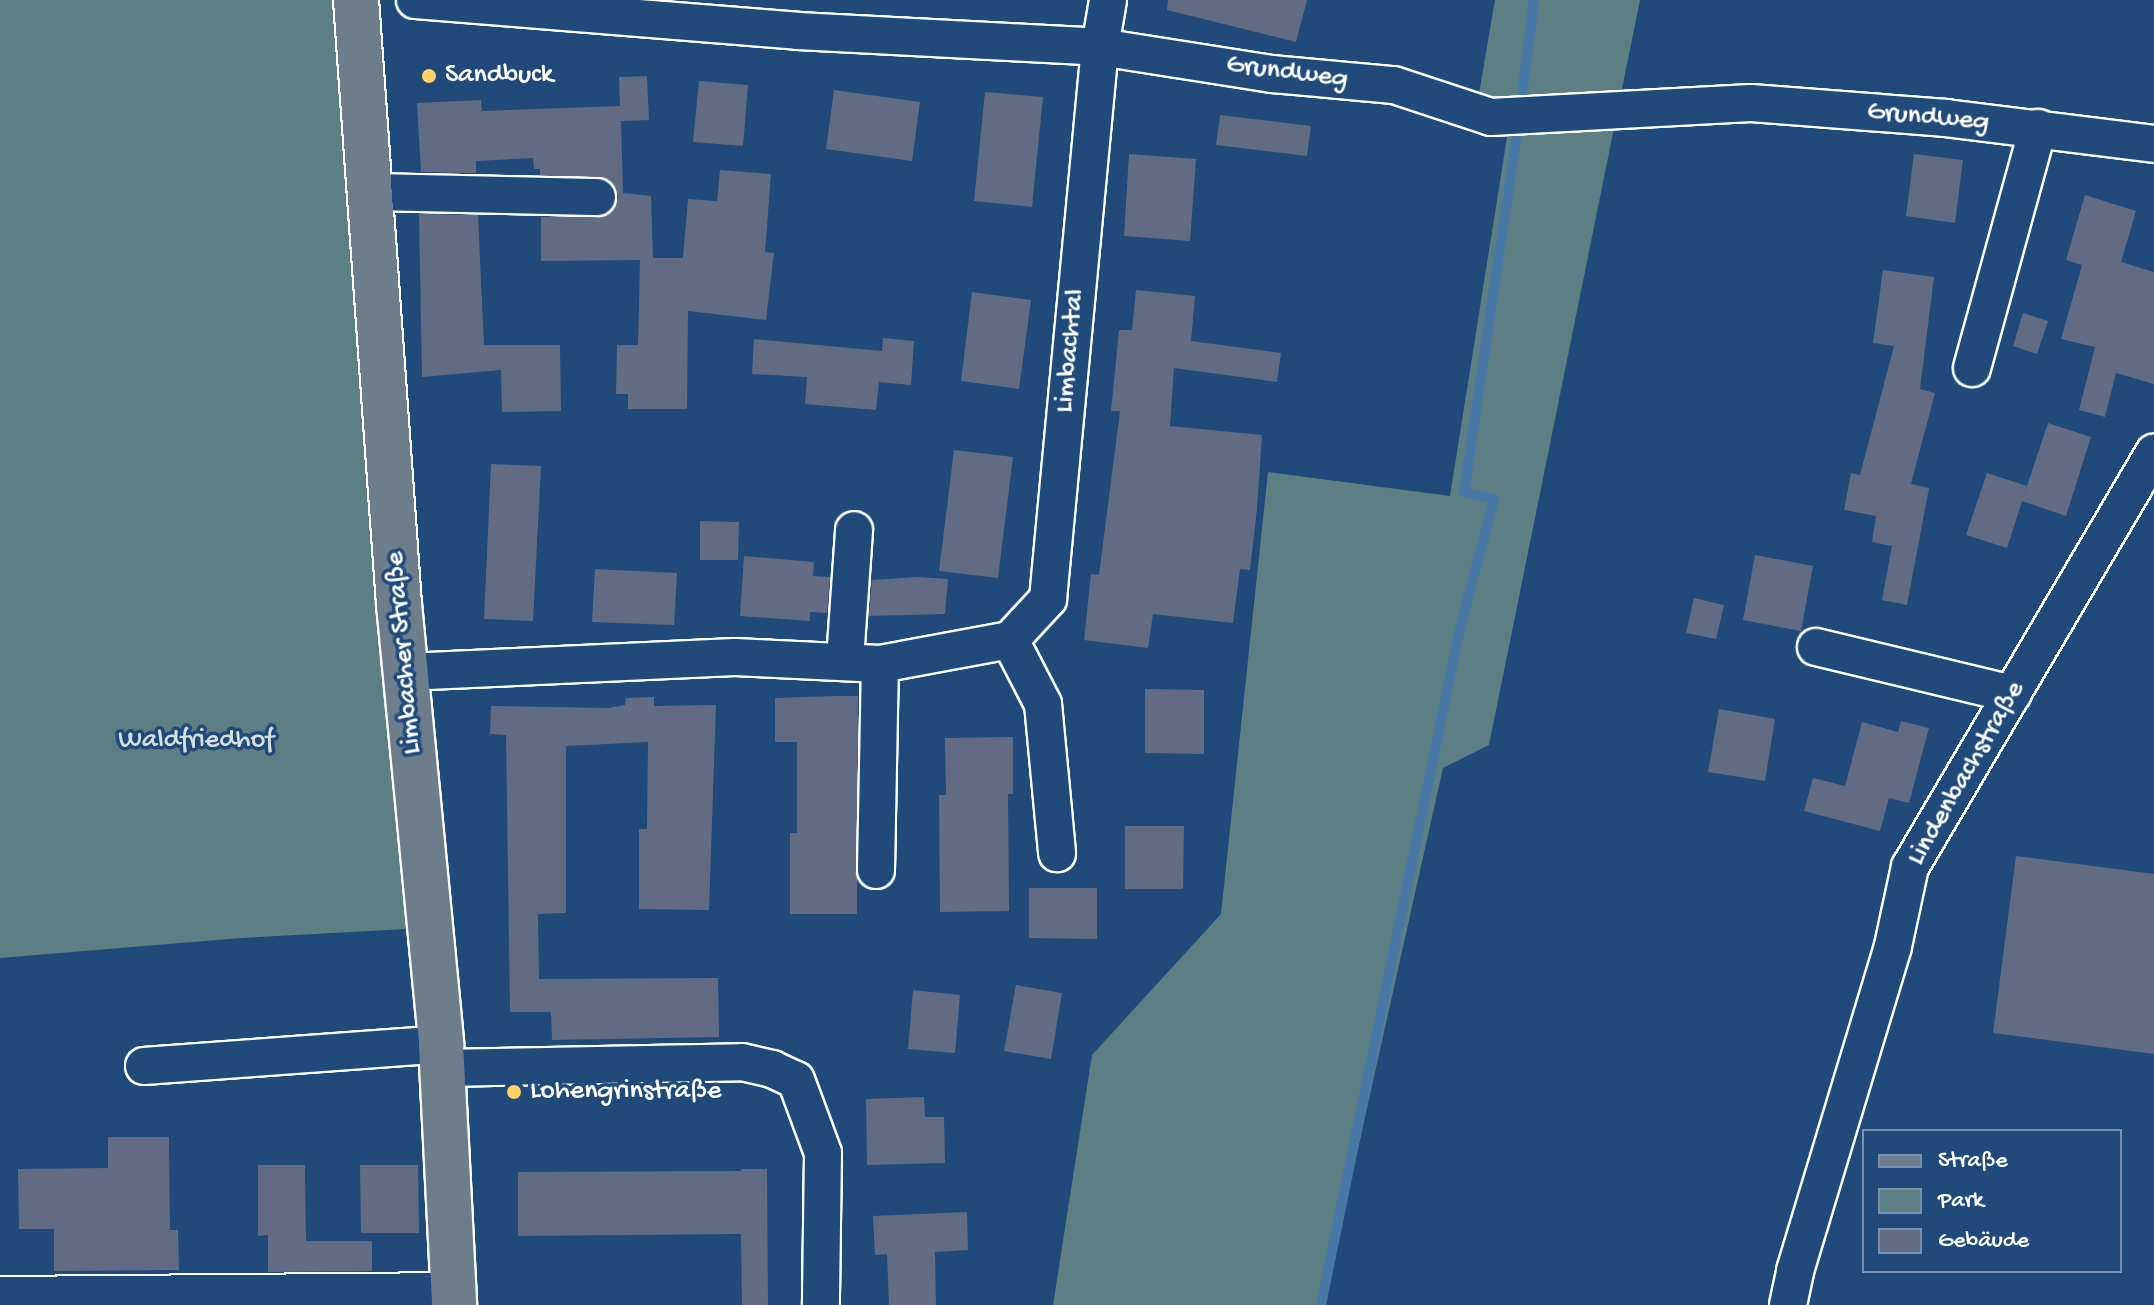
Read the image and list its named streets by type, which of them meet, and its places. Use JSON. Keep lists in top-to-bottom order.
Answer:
{
  "streets": {
    "main road": ["Limbacher Straße"],
    "street": ["Grundweg", "Limbachtal", "Lindenbachstraße"]
  },
  "crossings": [
    ["Grundweg", "Limbachtal"]
  ],
  "parks": ["Waldfriedhof"],
  "places": ["Sandbuck", "Lohengrinstraße"],
  "legend": ["Straße", "Park", "Gebäude"]
}
